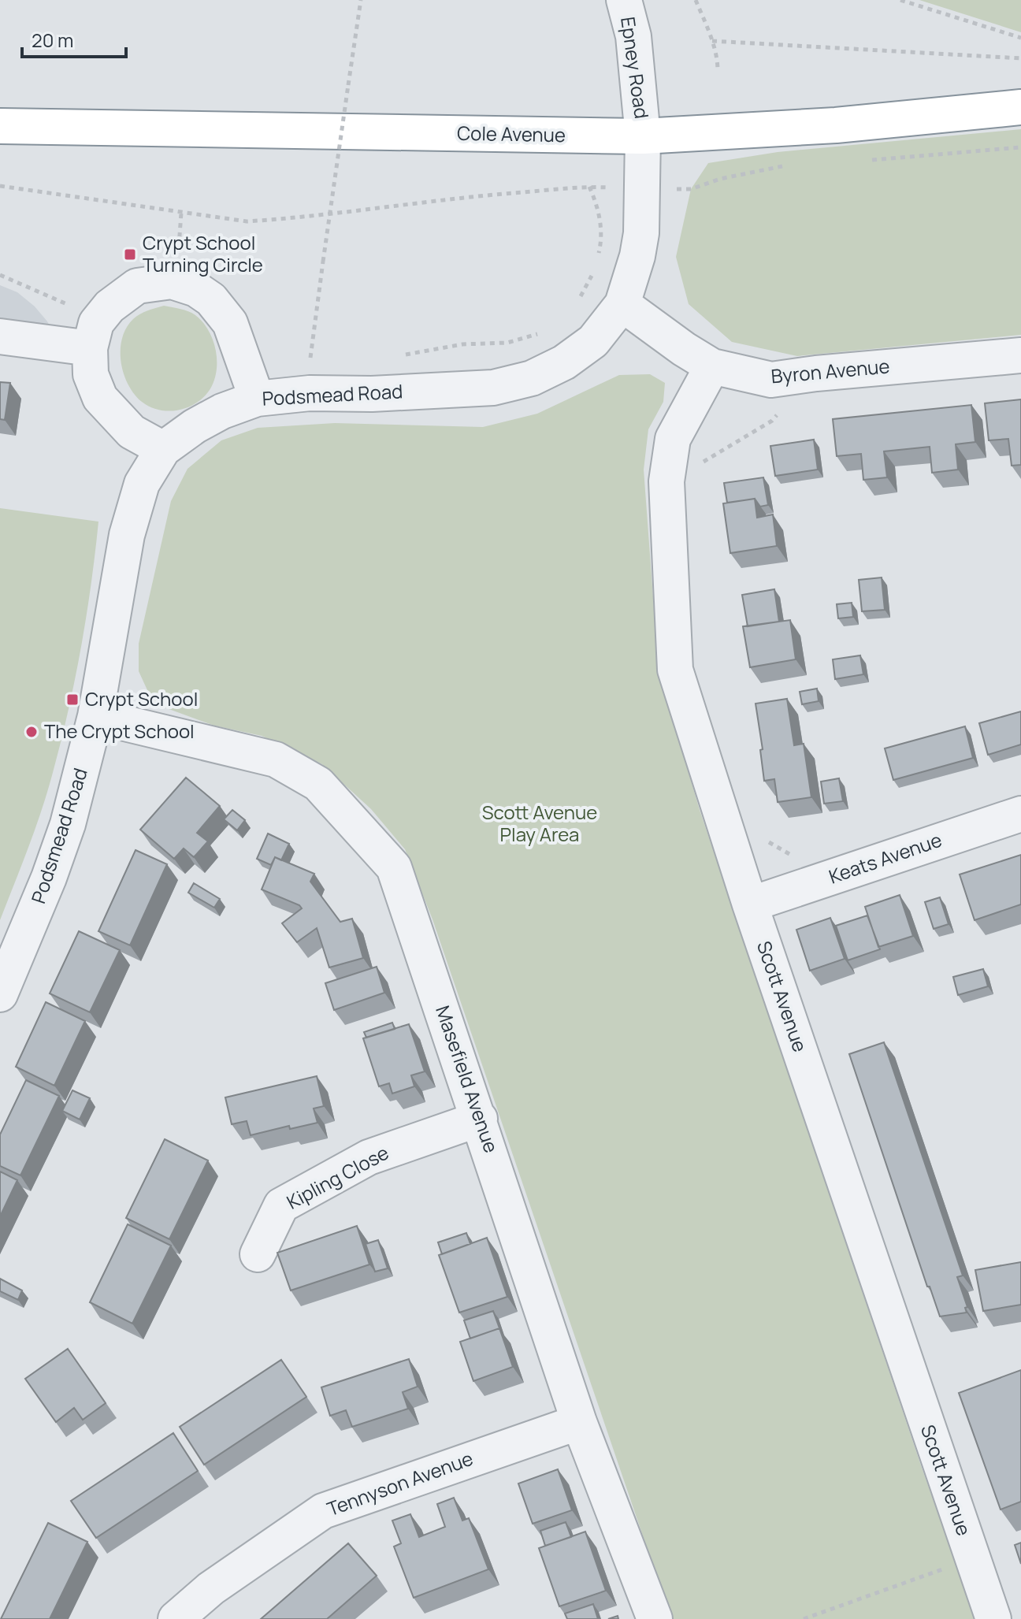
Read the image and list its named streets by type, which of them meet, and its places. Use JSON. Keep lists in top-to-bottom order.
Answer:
{
  "streets": {
    "highway": ["Cole Avenue"],
    "street": [
      "Epney Road",
      "Byron Avenue",
      "Podsmead Road",
      "Keats Avenue",
      "Scott Avenue",
      "Masefield Avenue",
      "Kipling Close",
      "Tennyson Avenue"
    ]
  },
  "crossings": [
    ["Epney Road", "Cole Avenue"],
    ["Epney Road", "Podsmead Road"],
    ["Cole Avenue", "Podsmead Road"],
    ["Byron Avenue", "Podsmead Road"],
    ["Byron Avenue", "Scott Avenue"],
    ["Podsmead Road", "Masefield Avenue"],
    ["Keats Avenue", "Scott Avenue"],
    ["Masefield Avenue", "Kipling Close"],
    ["Masefield Avenue", "Tennyson Avenue"]
  ],
  "parks": ["Scott Avenue Play Area"],
  "places": {
    "transit": ["Crypt School Turning Circle", "Crypt School"],
    "other": ["The Crypt School"]
  },
  "scale_bar": "20 m"
}
